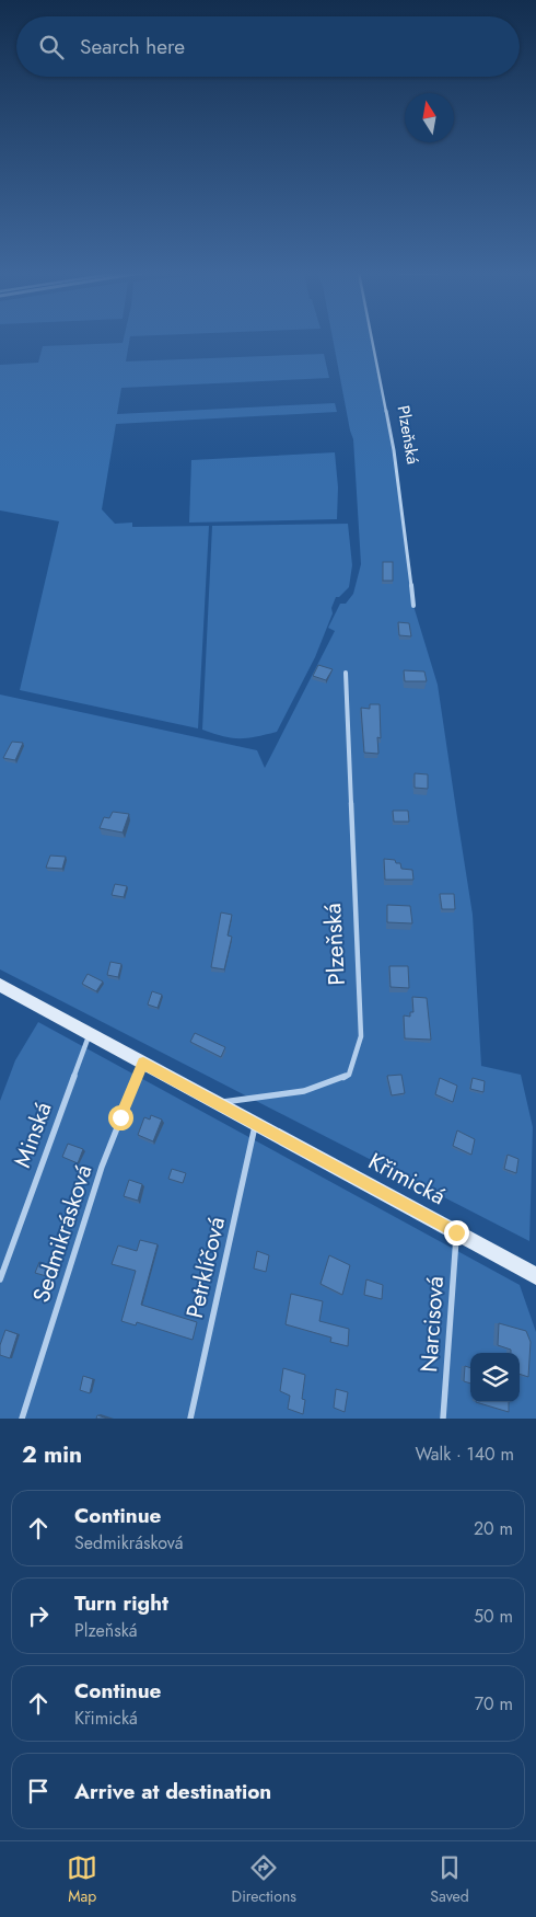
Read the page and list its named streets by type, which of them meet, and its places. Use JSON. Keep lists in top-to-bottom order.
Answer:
{
  "streets": {
    "main road": ["Křimická"],
    "lane": [
      "Plzeňská",
      "Minská",
      "Sedmikrásková",
      "Petrklíčová",
      "Narcisová"
    ]
  },
  "crossings": [
    ["Křimická", "Petrklíčová"],
    ["Křimická", "Narcisová"]
  ],
  "north": "top",
  "page": {
    "search": "Search here",
    "heading": ["2 min", "Walk · 140 m"],
    "list": [
      ["Continue", "Sedmikrásková", "20 m"],
      ["Turn right", "Plzeňská", "50 m"],
      ["Continue", "Křimická", "70 m"],
      "Arrive at destination"
    ],
    "nav": ["Map", "Directions", "Saved"]
  }
}
